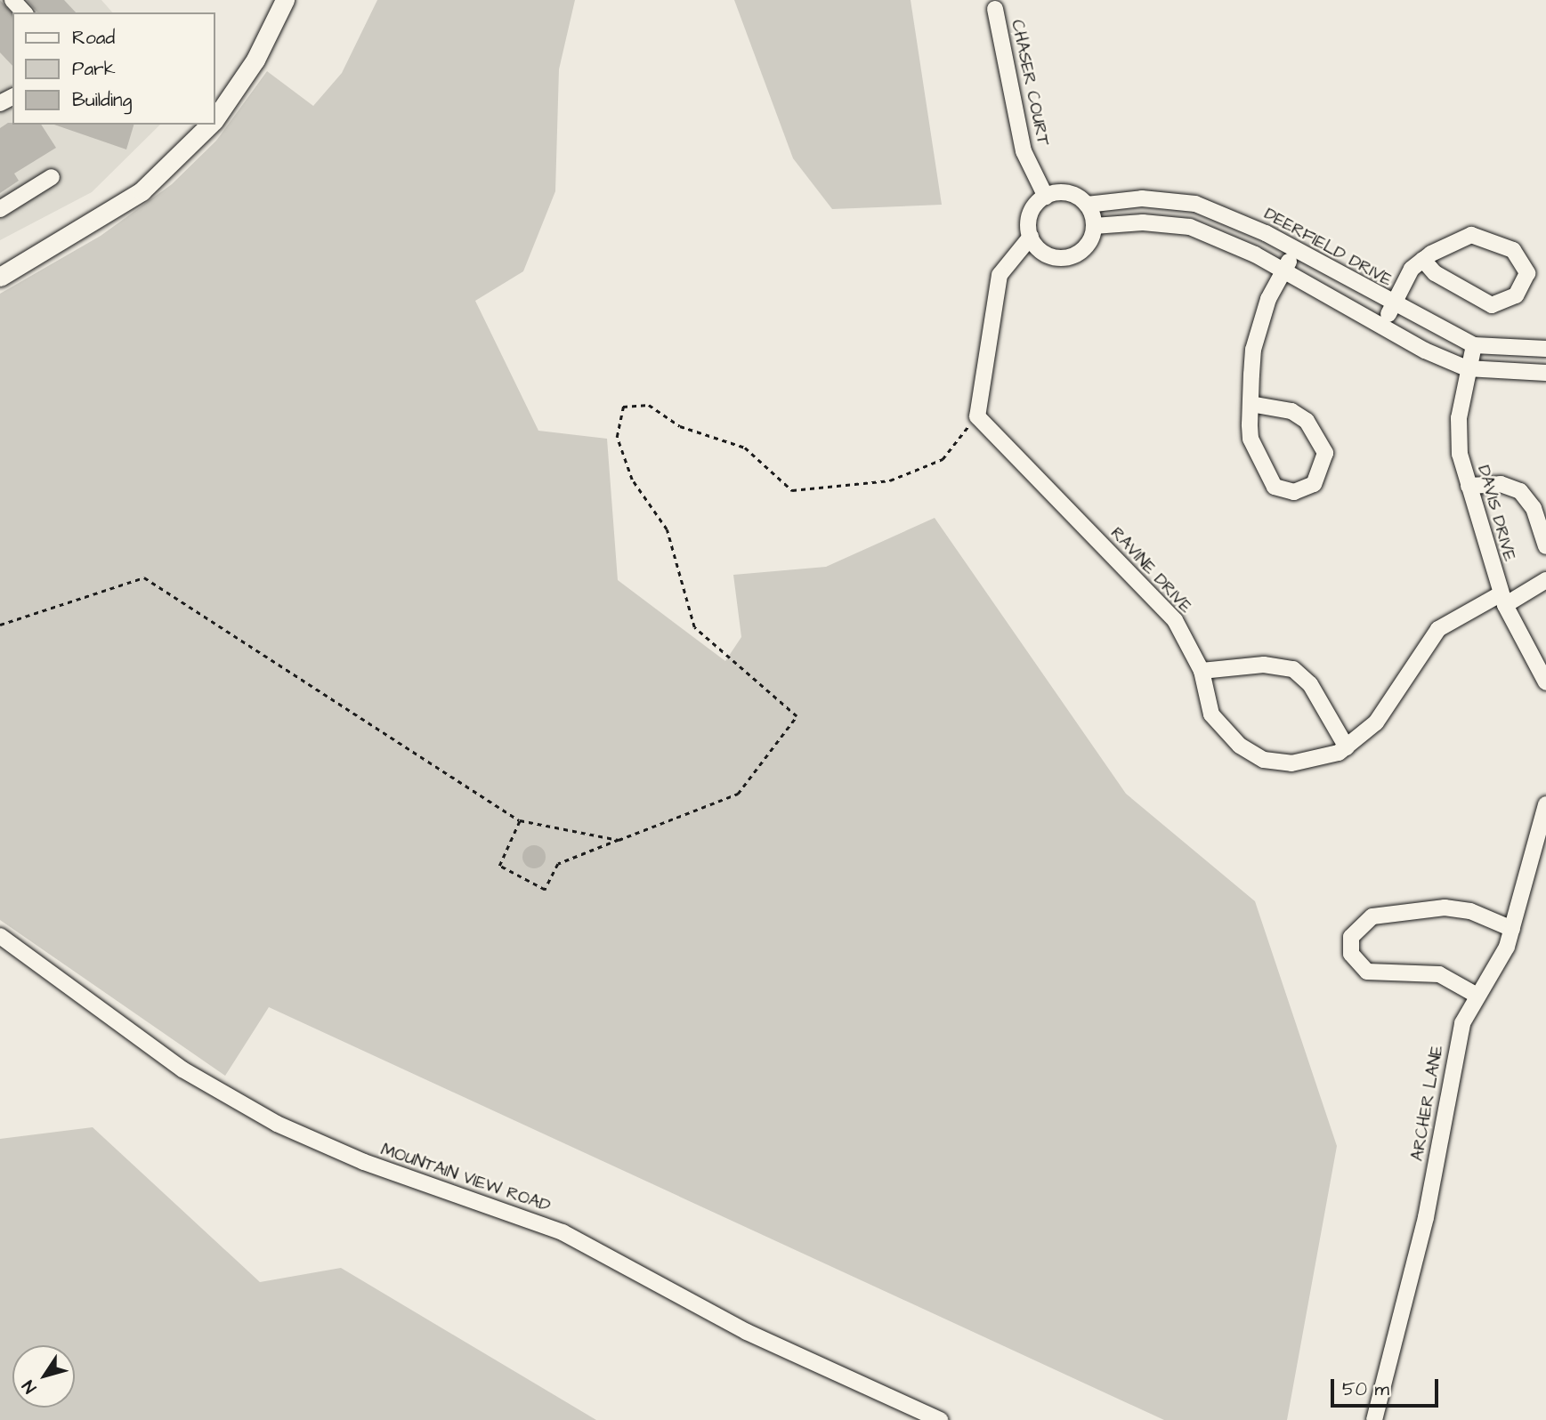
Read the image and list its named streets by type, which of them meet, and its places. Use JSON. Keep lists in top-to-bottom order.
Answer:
{
  "streets": {
    "street": [
      "CHASER COURT",
      "DEERFIELD DRIVE",
      "DAVIS DRIVE",
      "RAVINE DRIVE",
      "ARCHER LANE",
      "MOUNTAIN VIEW ROAD"
    ]
  },
  "crossings": [
    ["CHASER COURT", "DEERFIELD DRIVE"],
    ["DEERFIELD DRIVE", "DAVIS DRIVE"],
    ["DAVIS DRIVE", "RAVINE DRIVE"]
  ],
  "legend": ["Road", "Park", "Building"],
  "scale_bar": "50 m",
  "north": "bottom left"
}
